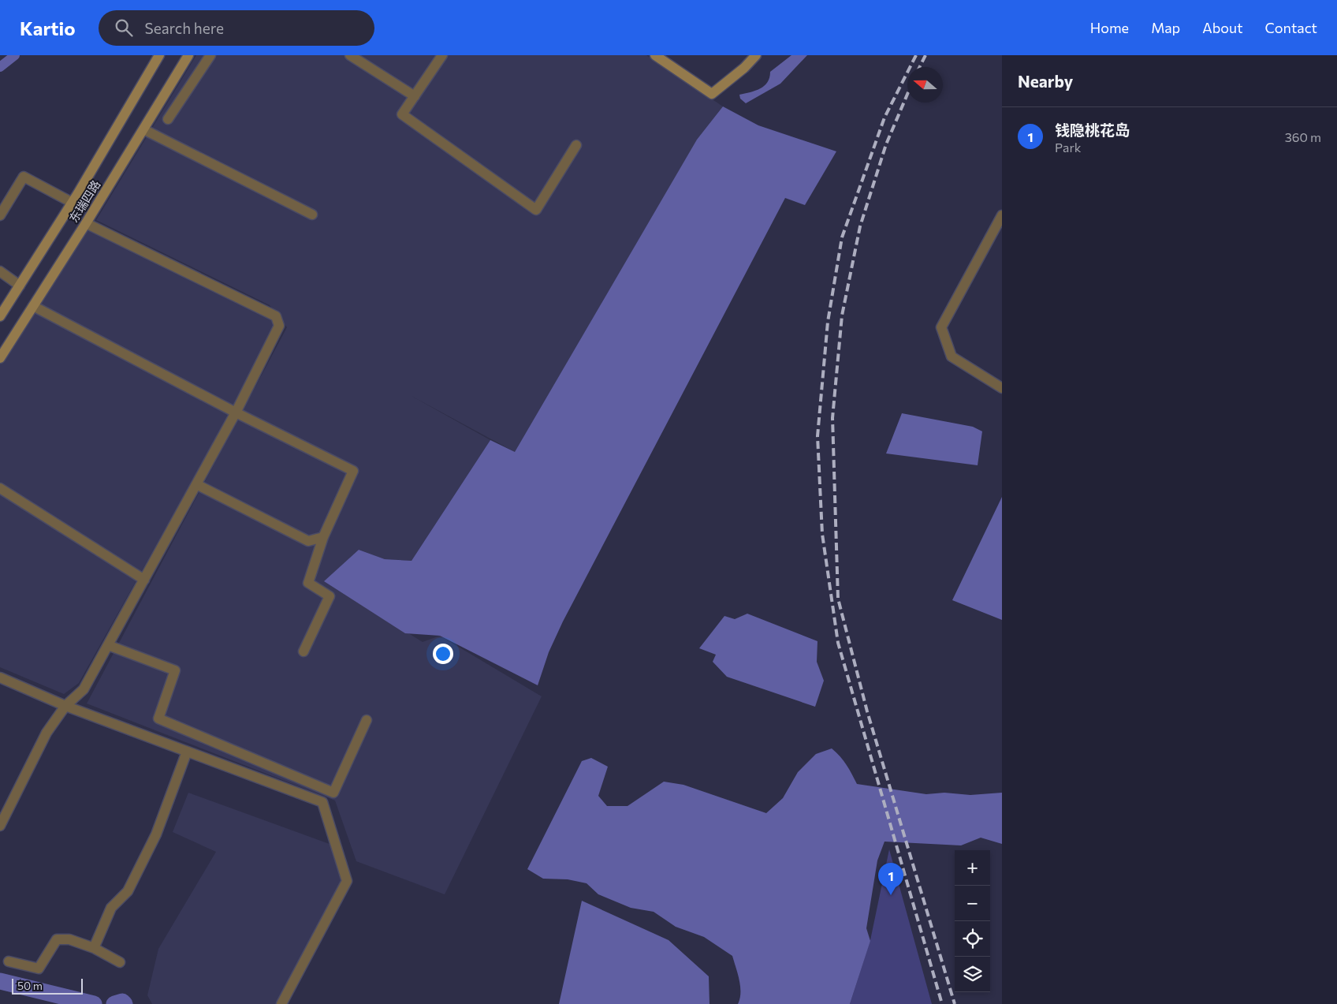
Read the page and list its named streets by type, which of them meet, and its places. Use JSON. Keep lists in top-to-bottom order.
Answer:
{
  "streets": {
    "main road": ["东瑞四路"]
  },
  "scale_bar": "50 m",
  "north": "left",
  "page": {
    "header": "Kartio",
    "search": "Search here",
    "nav": [
      "Home",
      "Map",
      "About",
      "Contact"
    ],
    "heading": "Nearby",
    "list": [
      {
        "mark": "1",
        "name": "钱隐桃花岛",
        "note": "Park",
        "value": "360 m"
      }
    ],
    "map_buttons": ["+", "−"],
    "pins": "1",
    "scale": "50 m"
  }
}
